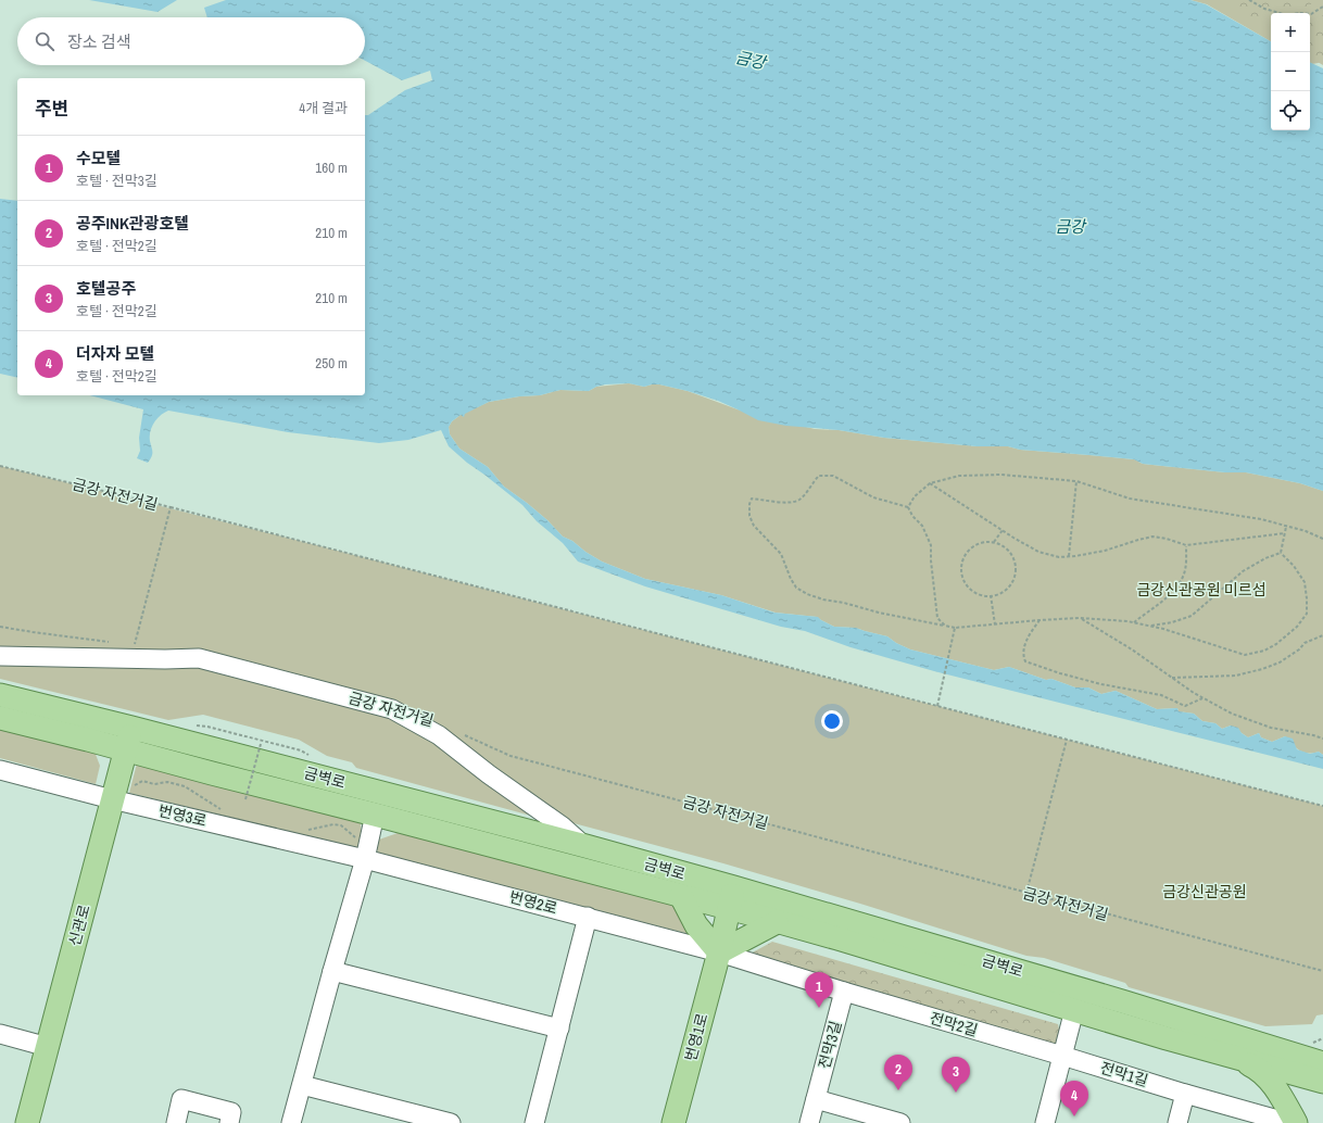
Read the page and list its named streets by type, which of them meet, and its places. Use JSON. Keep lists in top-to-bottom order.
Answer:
{
  "streets": {
    "main road": ["금벽로", "신관로", "번영1로"],
    "street": [
      "금강 자전거길",
      "번영3로",
      "번영2로",
      "전막2길",
      "전막3길",
      "전막1길"
    ]
  },
  "crossings": [
    ["금강 자전거길", "금벽로"],
    ["금벽로", "신관로"],
    ["금벽로", "번영1로"],
    ["번영3로", "번영2로"],
    ["번영3로", "신관로"],
    ["전막2길", "전막3길"],
    ["전막2길", "전막1길"]
  ],
  "water": ["금강"],
  "parks": ["금강신관공원 미르섬", "금강신관공원"],
  "page": {
    "map_buttons": ["+", "−"],
    "search": "장소 검색",
    "heading": ["주변", "4개 결과"],
    "list": [
      {
        "mark": "1",
        "name": "수모텔",
        "note": "호텔 · 전막3길",
        "value": "160 m"
      },
      {
        "mark": "2",
        "name": "공주INK관광호텔",
        "note": "호텔 · 전막2길",
        "value": "210 m"
      },
      {
        "mark": "3",
        "name": "호텔공주",
        "note": "호텔 · 전막2길",
        "value": "210 m"
      },
      {
        "mark": "4",
        "name": "더자자 모텔",
        "note": "호텔 · 전막2길",
        "value": "250 m"
      }
    ],
    "pins": [
      "1",
      "2",
      "3",
      "4"
    ]
  }
}
